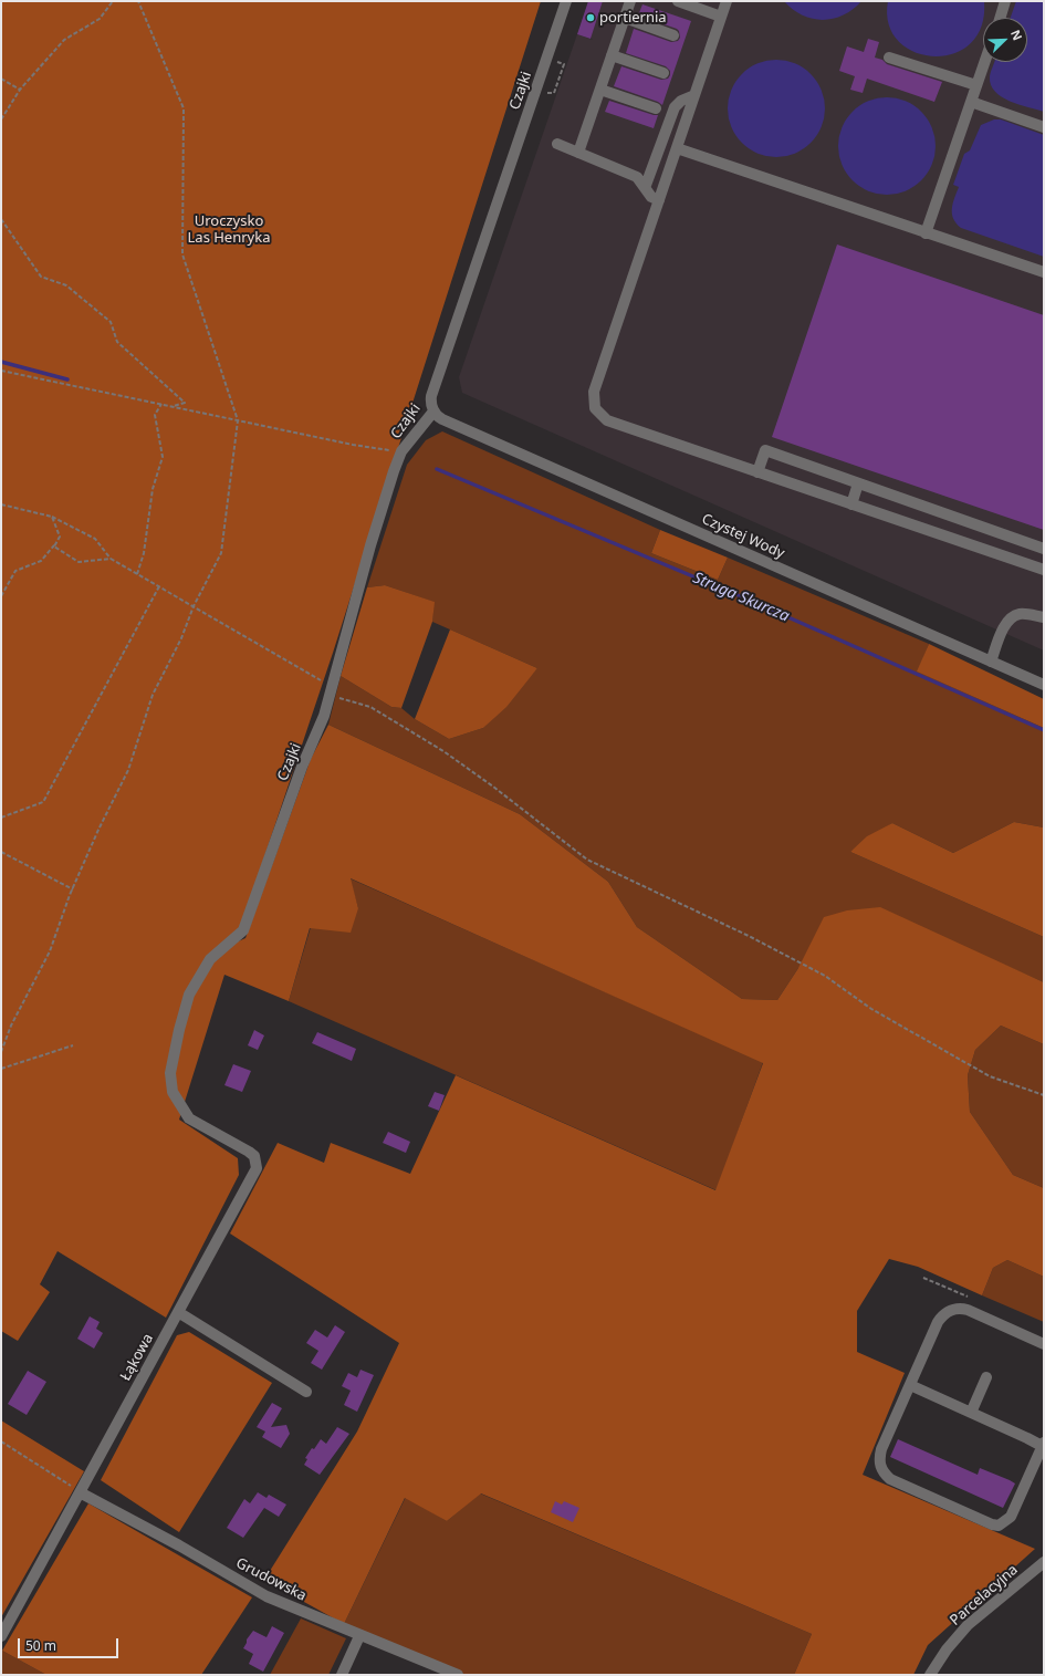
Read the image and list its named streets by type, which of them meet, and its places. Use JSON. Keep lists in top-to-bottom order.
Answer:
{
  "streets": {
    "street": [
      "Czajki",
      "Czystej Wody",
      "Łąkowa",
      "Grudowska",
      "Parcelacyjna"
    ]
  },
  "crossings": [
    ["Czajki", "Czystej Wody"],
    ["Czajki", "Łąkowa"],
    ["Łąkowa", "Grudowska"]
  ],
  "water": ["Struga Skurcza"],
  "parks": ["Uroczysko Las Henryka"],
  "places": ["portiernia"],
  "scale_bar": "50 m",
  "north": "top right"
}
